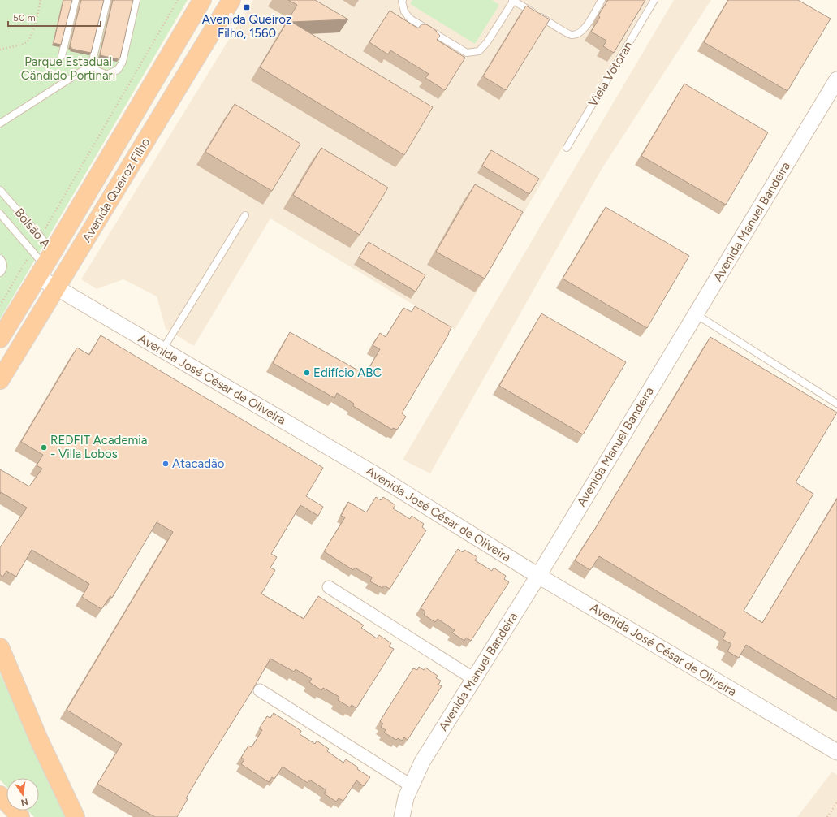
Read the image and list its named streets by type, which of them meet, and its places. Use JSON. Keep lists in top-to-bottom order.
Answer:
{
  "streets": {
    "highway": ["Avenida Queiroz Filho"],
    "street": ["Avenida Manuel Bandeira", "Avenida José César de Oliveira"],
    "lane": ["Viela Votoran", "Bolsão A"]
  },
  "crossings": [
    ["Avenida Queiroz Filho", "Bolsão A"],
    ["Avenida Queiroz Filho", "Avenida José César de Oliveira"],
    ["Avenida Manuel Bandeira", "Avenida José César de Oliveira"],
    ["Bolsão A", "Avenida José César de Oliveira"]
  ],
  "parks": ["Parque Estadual Cândido Portinari"],
  "places": {
    "transit": ["Avenida Queiroz Filho, 1560"],
    "other": ["Edifício ABC", "REDFIT Academia - Villa Lobos", "Atacadão"]
  },
  "scale_bar": "50 m",
  "north": "bottom"
}
